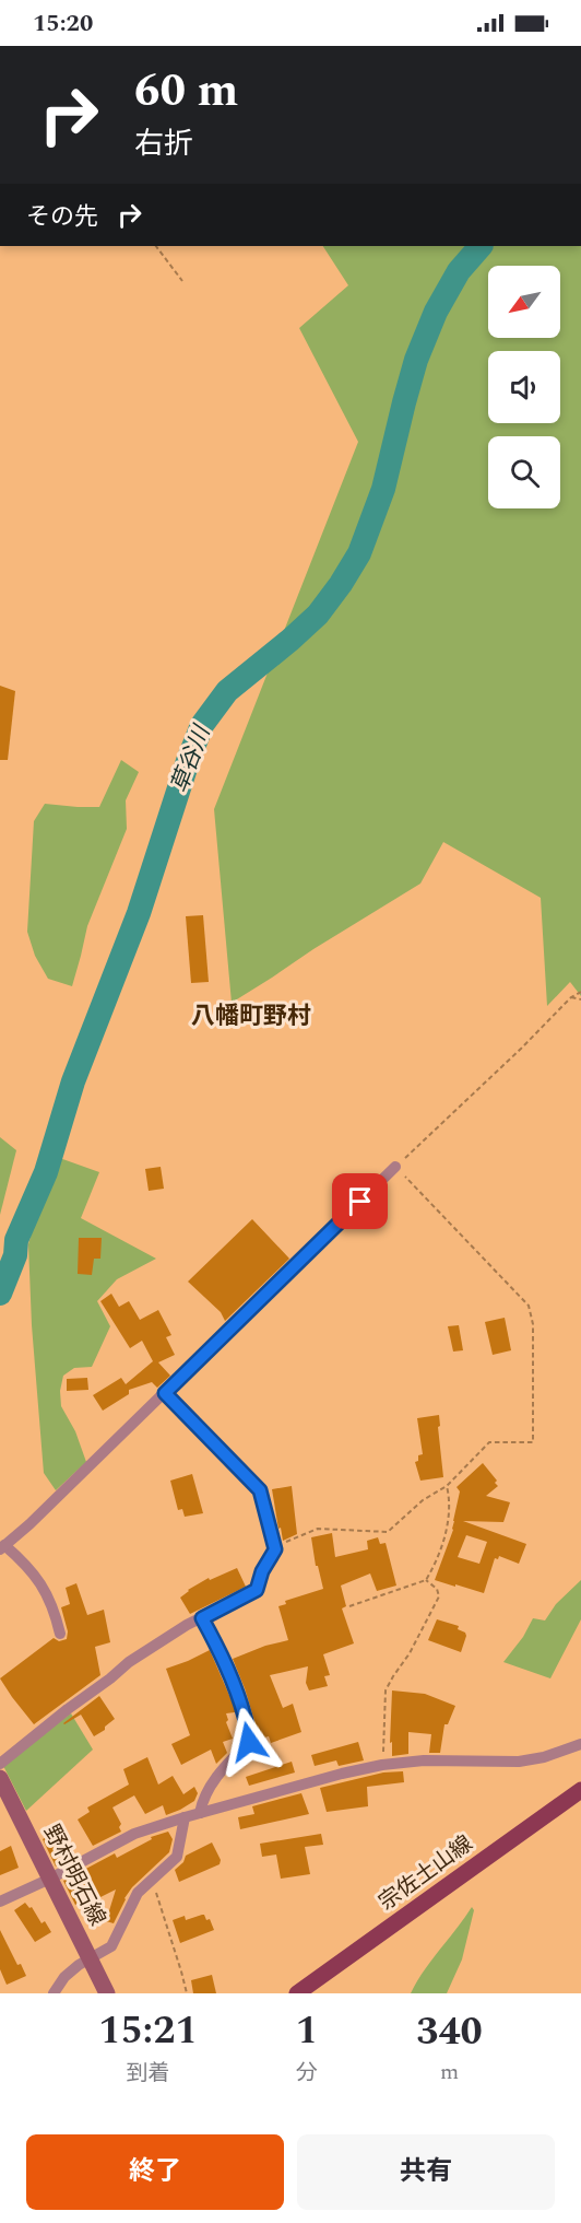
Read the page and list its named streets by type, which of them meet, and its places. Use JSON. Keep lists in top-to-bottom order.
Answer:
{
  "streets": {
    "main road": ["宗佐土山線", "野村明石線"]
  },
  "districts": ["八幡町野村"],
  "water": ["草谷川"],
  "north": "bottom left",
  "page": {
    "status": "15:20",
    "turn": ["60 m", "右折"],
    "then": "その先",
    "eta": [
      "15:21",
      "到着",
      "1",
      "分",
      "340",
      "m"
    ],
    "buttons": ["終了", "共有"]
  }
}
